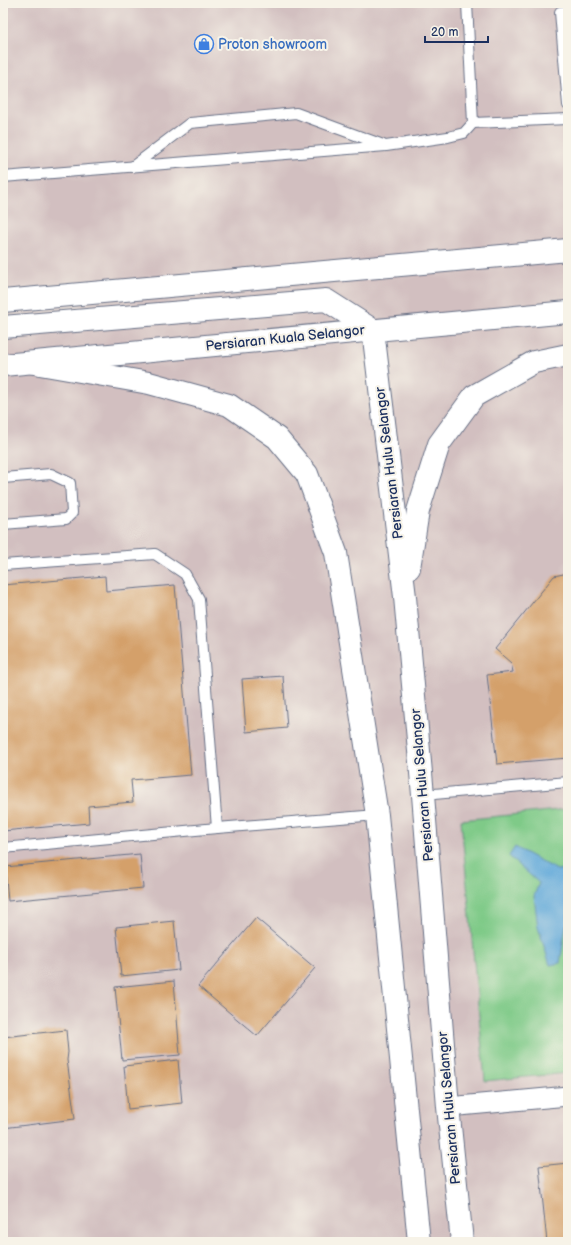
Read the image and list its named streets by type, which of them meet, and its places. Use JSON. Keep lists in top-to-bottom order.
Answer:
{
  "streets": {
    "main road": ["Persiaran Kuala Selangor", "Persiaran Hulu Selangor"]
  },
  "crossings": [
    ["Persiaran Kuala Selangor", "Persiaran Hulu Selangor"]
  ],
  "places": {
    "shop": ["Proton showroom"]
  },
  "scale_bar": "20 m"
}
